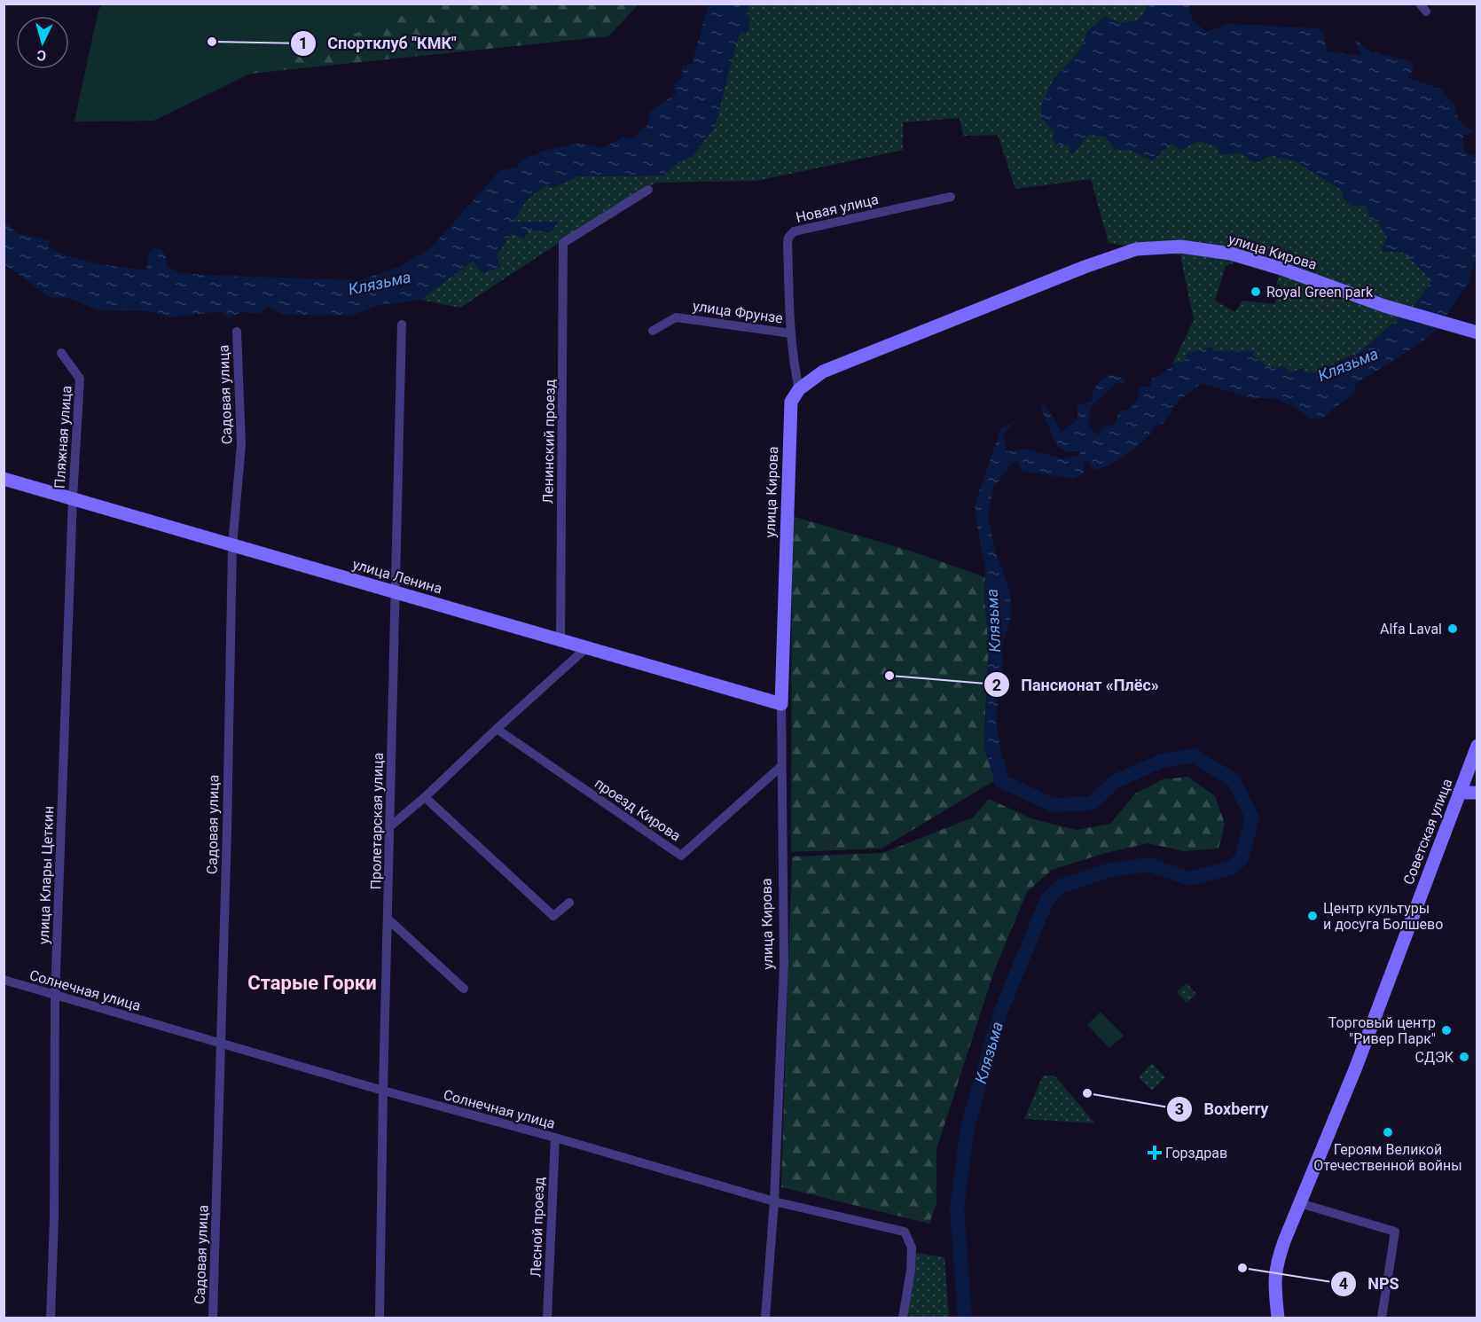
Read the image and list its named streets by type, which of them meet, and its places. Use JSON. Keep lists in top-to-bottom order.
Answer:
{
  "streets": {
    "street": [
      "Новая улица",
      "улица Кирова",
      "улица Фрунзе",
      "Садовая улица",
      "Пляжная улица",
      "Ленинский проезд",
      "улица Ленина",
      "проезд Кирова",
      "Пролетарская улица",
      "Советская улица",
      "улица Клары Цеткин",
      "Солнечная улица",
      "Лесной проезд"
    ]
  },
  "crossings": [
    ["Новая улица", "улица Кирова"],
    ["Новая улица", "улица Фрунзе"],
    ["улица Кирова", "улица Ленина"],
    ["улица Кирова", "проезд Кирова"],
    ["улица Кирова", "Солнечная улица"],
    ["Садовая улица", "улица Ленина"],
    ["Садовая улица", "Солнечная улица"],
    ["Пляжная улица", "улица Ленина"],
    ["Пляжная улица", "улица Клары Цеткин"],
    ["Ленинский проезд", "улица Ленина"],
    ["улица Ленина", "Пролетарская улица"],
    ["улица Ленина", "улица Клары Цеткин"],
    ["Пролетарская улица", "Солнечная улица"],
    ["улица Клары Цеткин", "Солнечная улица"],
    ["Солнечная улица", "Лесной проезд"]
  ],
  "districts": ["Старые Горки"],
  "water": ["Клязьма"],
  "places": {
    "other": [
      "Спортклуб \"КМК\"",
      "Royal Green park",
      "Alfa Laval",
      "Пансионат «Плёс»",
      "Центр культуры и досуга Болшево",
      "Торговый центр \"Ривер Парк\"",
      "СДЭК",
      "Boxberry",
      "Героям Великой Отечественной войны",
      "NPS"
    ],
    "health": ["Горздрав"]
  },
  "north": "bottom"
}
